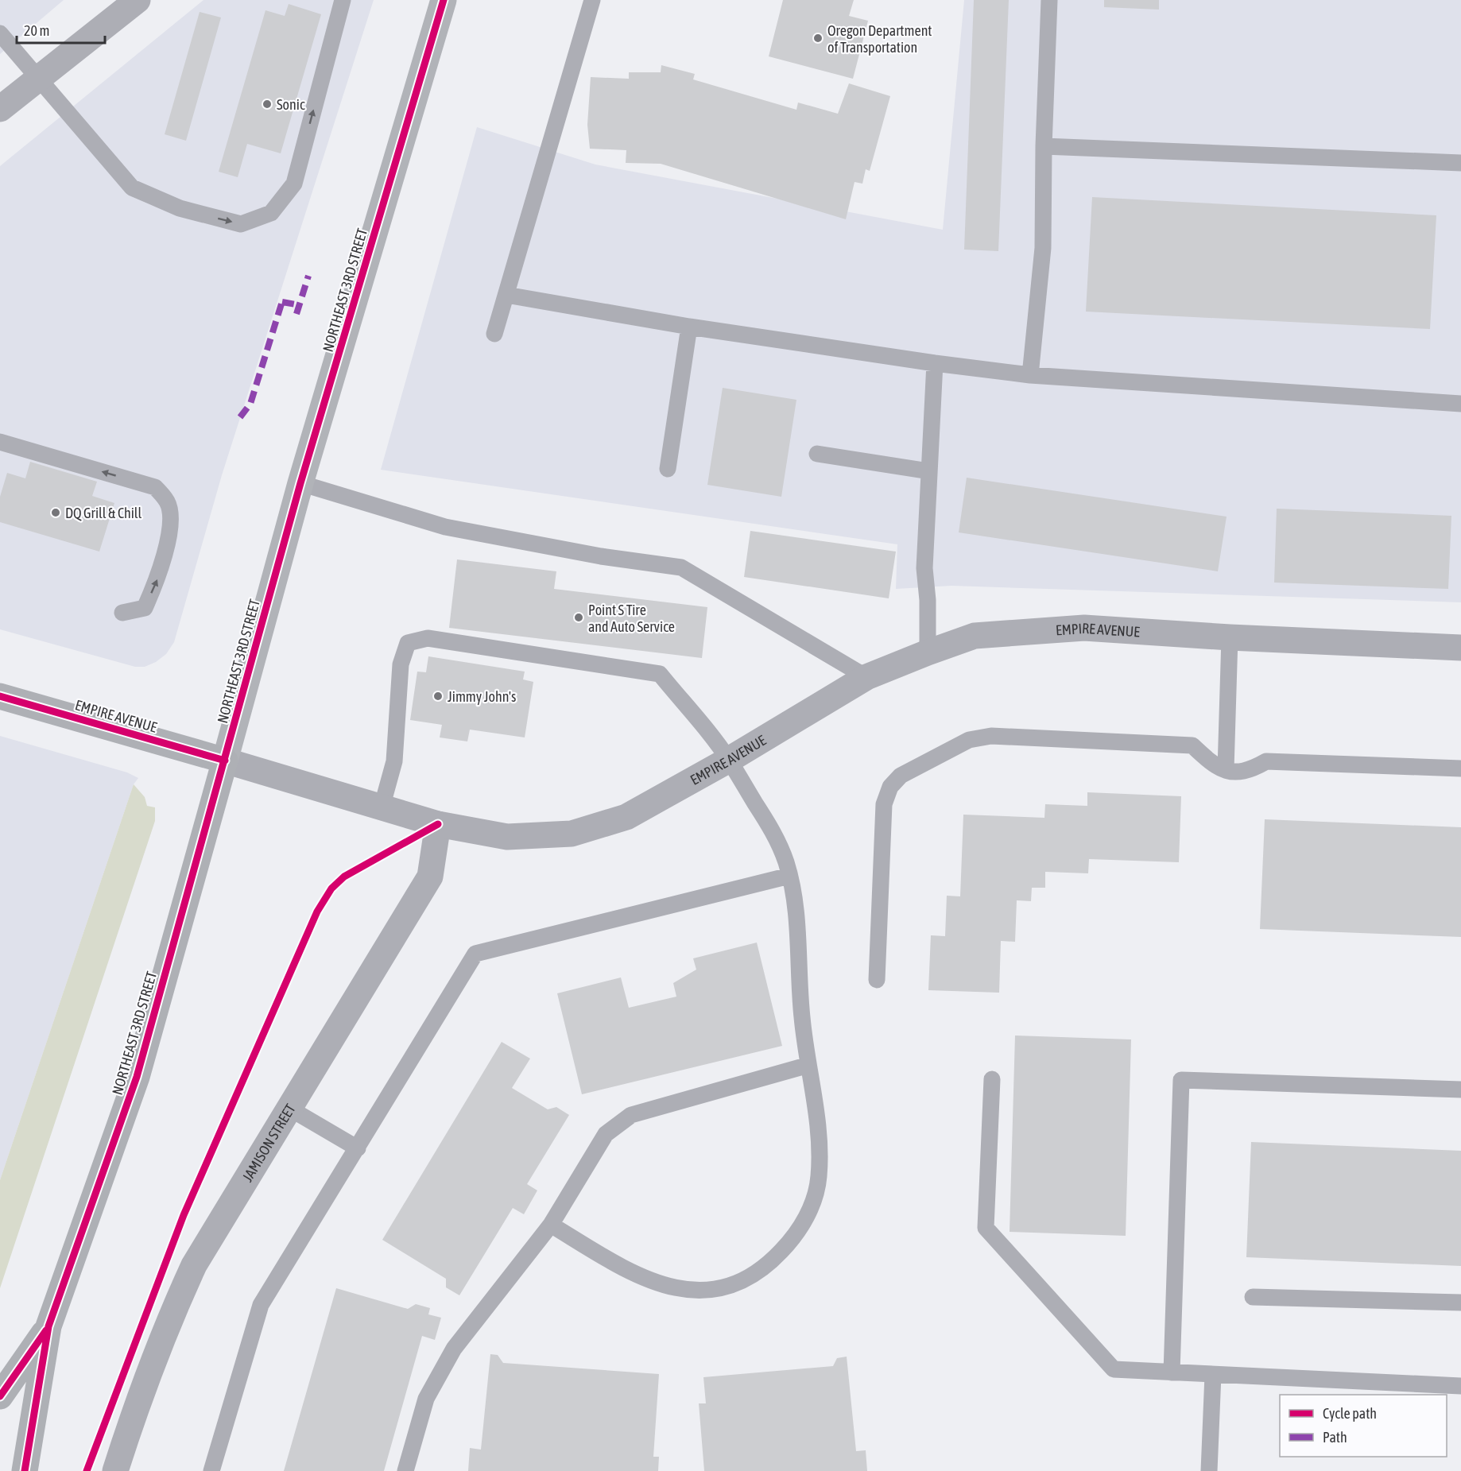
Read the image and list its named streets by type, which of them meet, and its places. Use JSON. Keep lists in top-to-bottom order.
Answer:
{
  "streets": {
    "highway": ["NORTHEAST 3RD STREET", "EMPIRE AVENUE"],
    "street": ["JAMISON STREET"]
  },
  "crossings": [
    ["NORTHEAST 3RD STREET", "EMPIRE AVENUE"],
    ["EMPIRE AVENUE", "JAMISON STREET"]
  ],
  "places": [
    "Oregon Department of Transportation",
    "Sonic",
    "DQ Grill & Chill",
    "Point S Tire and Auto Service",
    "Jimmy John's"
  ],
  "legend": ["Cycle path", "Path"],
  "scale_bar": "20 m"
}
